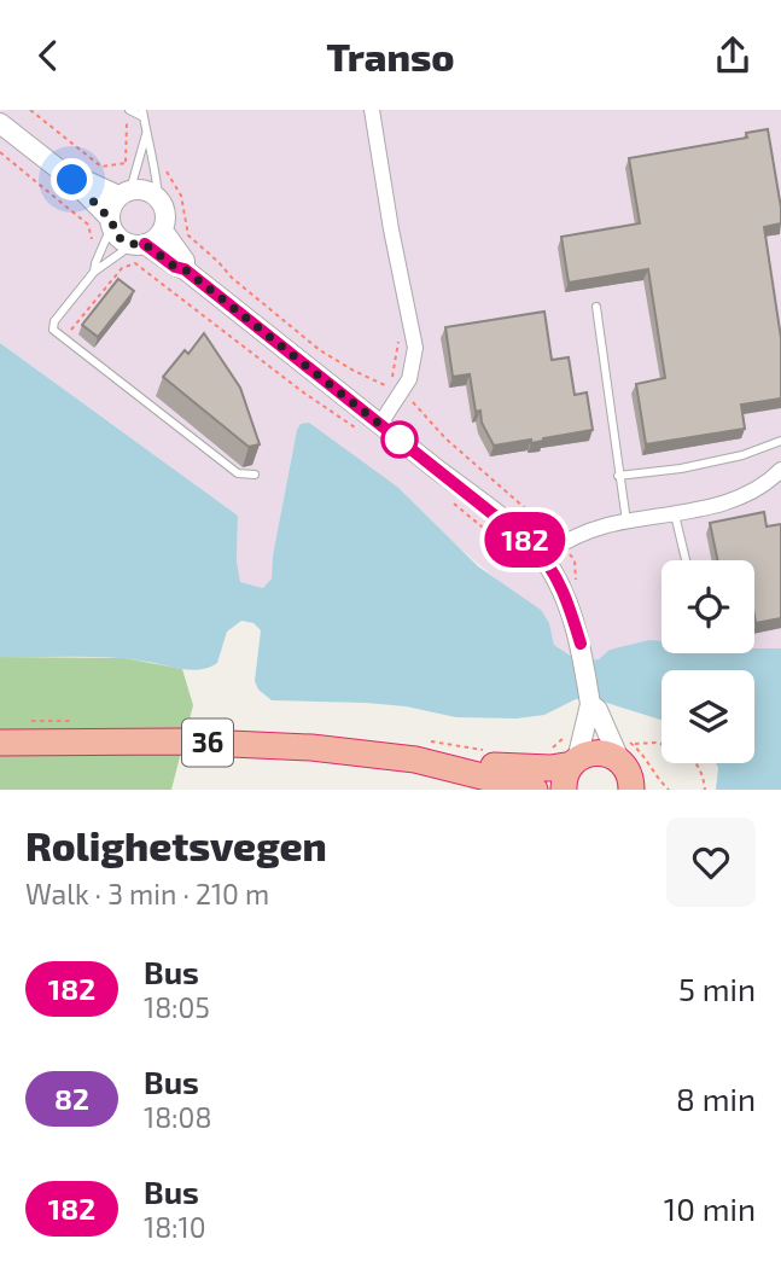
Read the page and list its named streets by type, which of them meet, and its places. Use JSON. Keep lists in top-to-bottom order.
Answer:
{
  "streets": {
    "highway": ["36"]
  },
  "lines": ["bus line 182"],
  "page": {
    "header": "Transo",
    "on_map": "182",
    "heading": ["Rolighetsvegen", "Walk · 3 min · 210 m"],
    "list": [
      {
        "mark": "182",
        "name": "Bus",
        "note": "18:05",
        "value": "5 min"
      },
      {
        "mark": "82",
        "name": "Bus",
        "note": "18:08",
        "value": "8 min"
      },
      {
        "mark": "182",
        "name": "Bus",
        "note": "18:10",
        "value": "10 min"
      }
    ]
  }
}
